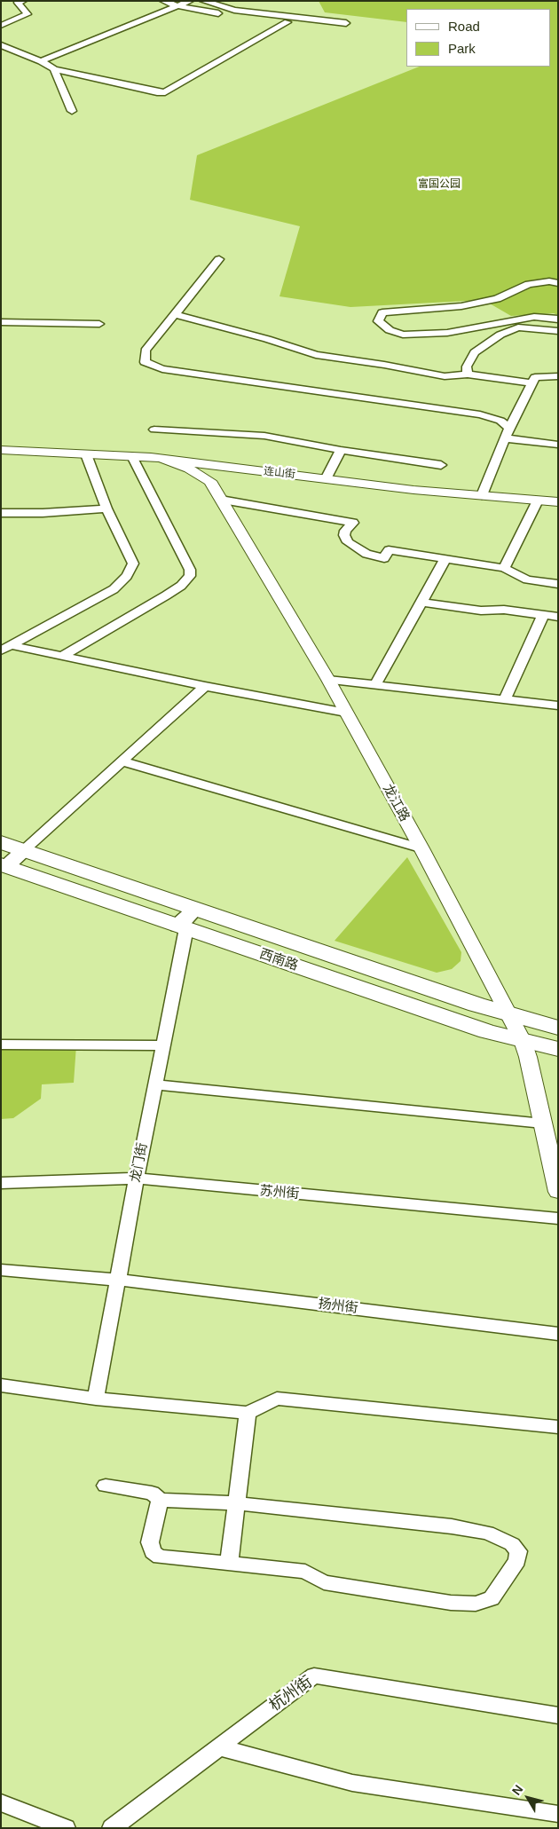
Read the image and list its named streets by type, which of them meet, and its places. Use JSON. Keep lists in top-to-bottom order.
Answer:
{
  "streets": {
    "main road": ["西南路"],
    "street": [
      "连山街",
      "龙江路",
      "龙门街",
      "苏州街",
      "扬州街",
      "杭州街"
    ]
  },
  "crossings": [
    ["连山街", "龙江路"],
    ["龙江路", "西南路"],
    ["西南路", "龙门街"],
    ["龙门街", "苏州街"],
    ["龙门街", "扬州街"]
  ],
  "parks": ["富国公园"],
  "legend": ["Road", "Park"],
  "north": "top left"
}
